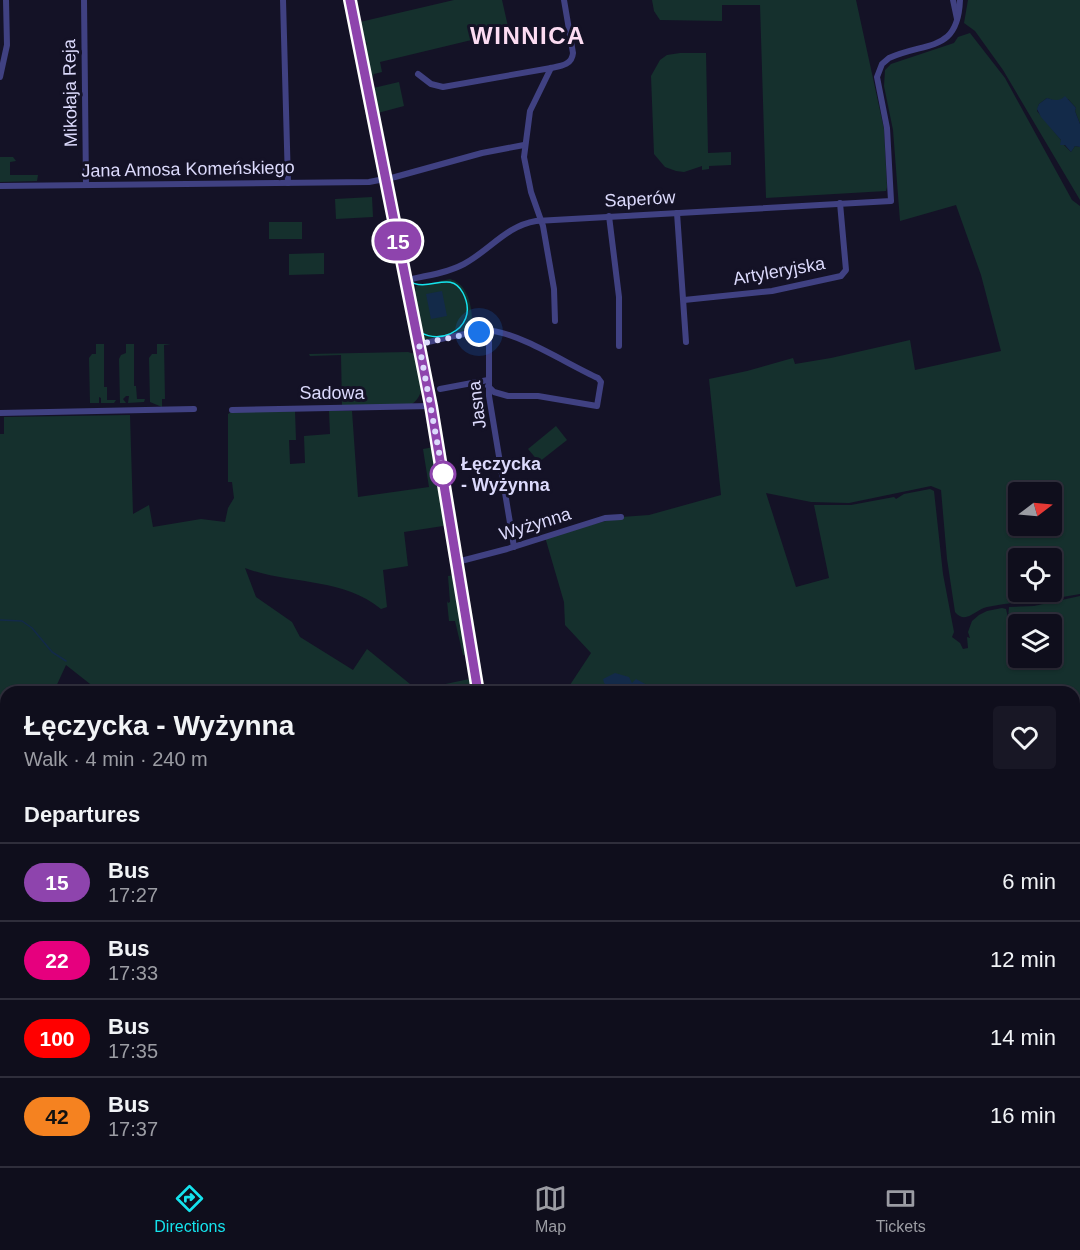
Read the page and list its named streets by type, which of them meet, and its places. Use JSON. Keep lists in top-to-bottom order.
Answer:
{
  "streets": {
    "street": [
      "Mikołaja Reja",
      "Jana Amosa Komeńskiego",
      "Saperów",
      "Artyleryjska",
      "Sadowa",
      "Jasna",
      "Wyżynna"
    ]
  },
  "crossings": [
    ["Mikołaja Reja", "Jana Amosa Komeńskiego"],
    ["Saperów", "Artyleryjska"],
    ["Jasna", "Wyżynna"]
  ],
  "districts": ["WINNICA"],
  "places": ["Łęczycka - Wyżynna"],
  "lines": ["bus line 15"],
  "north": "right",
  "page": {
    "on_map": "15",
    "heading": [
      ["Łęczycka - Wyżynna", "Walk · 4 min · 240 m"],
      "Departures"
    ],
    "list": [
      {
        "mark": "15",
        "name": "Bus",
        "note": "17:27",
        "value": "6 min"
      },
      {
        "mark": "22",
        "name": "Bus",
        "note": "17:33",
        "value": "12 min"
      },
      {
        "mark": "100",
        "name": "Bus",
        "note": "17:35",
        "value": "14 min"
      },
      {
        "mark": "42",
        "name": "Bus",
        "note": "17:37",
        "value": "16 min"
      }
    ],
    "tabs": ["Directions", "Map", "Tickets"]
  }
}
